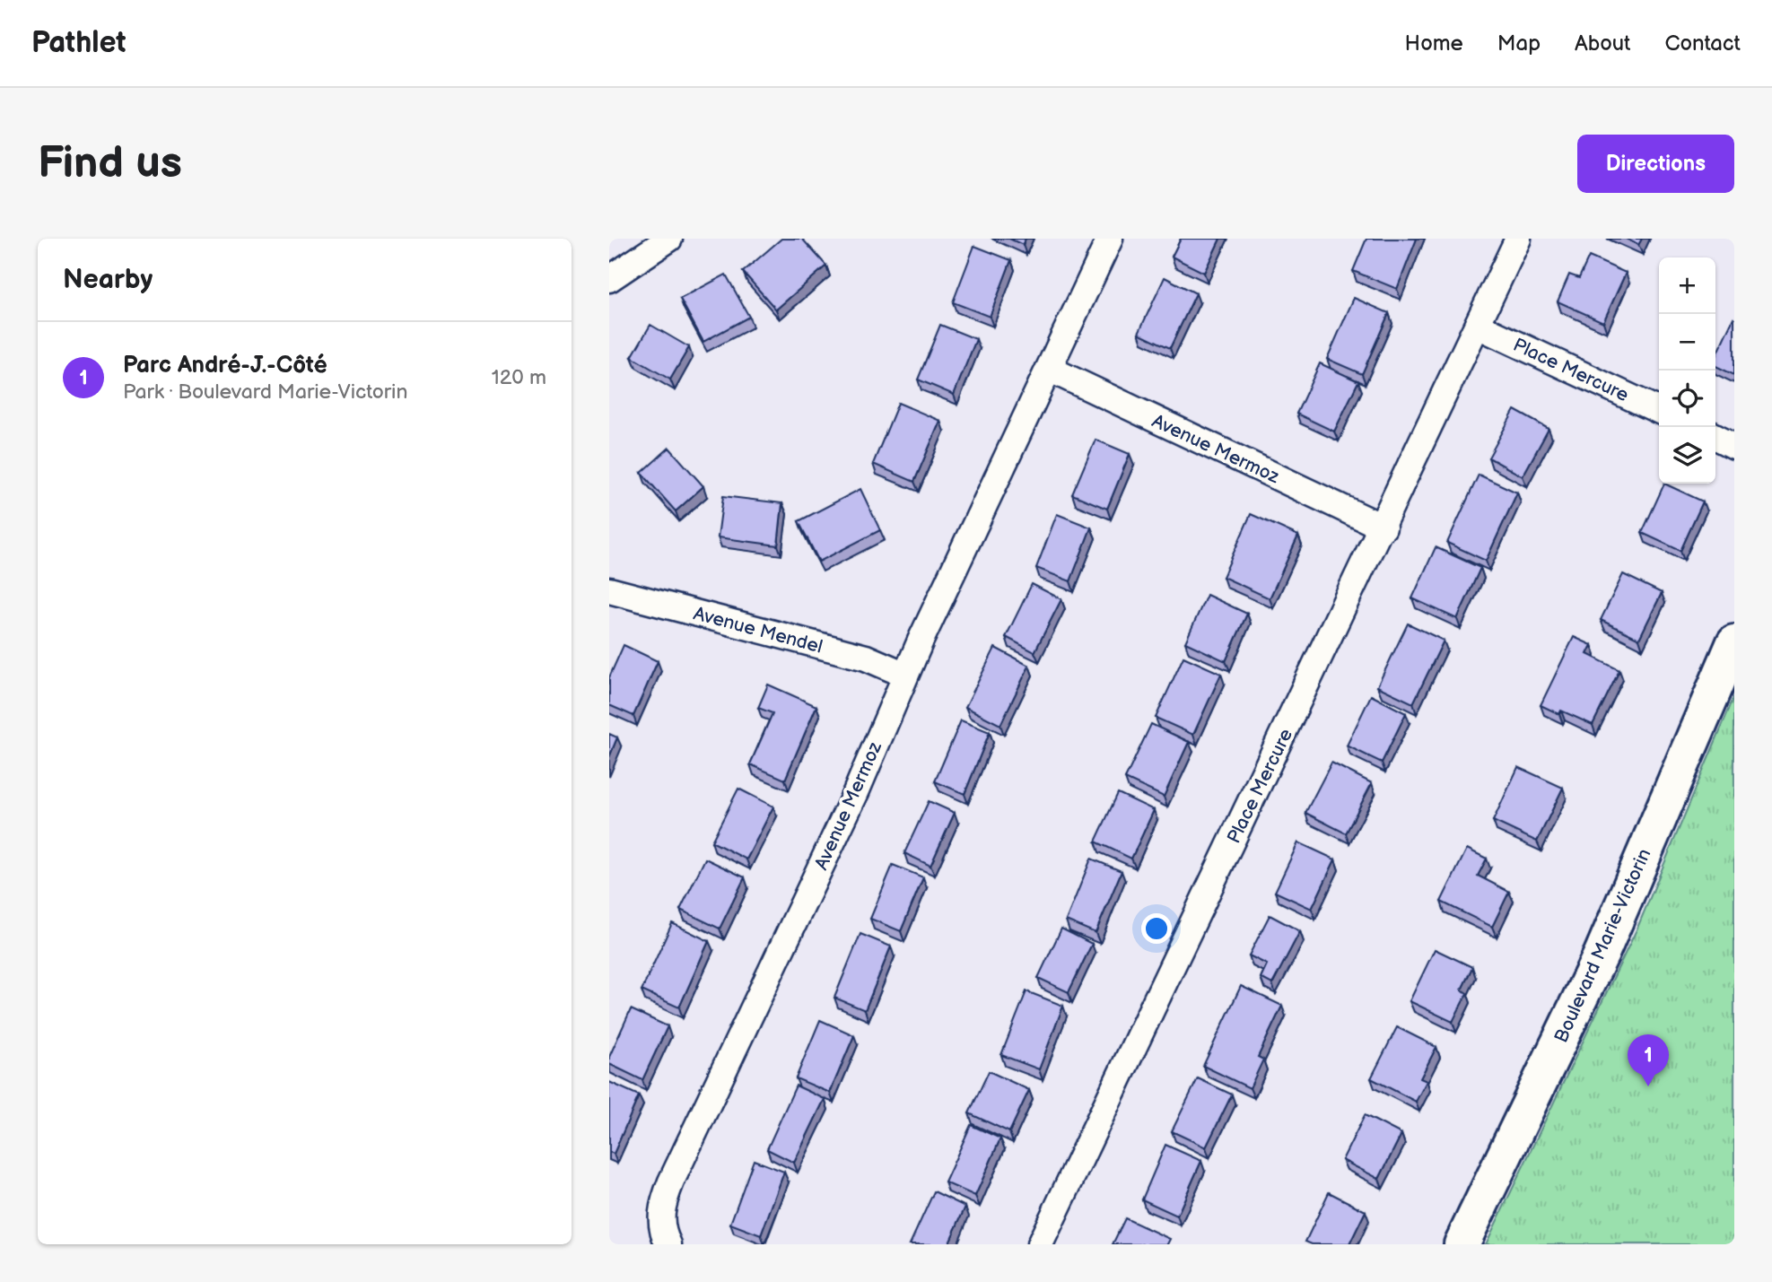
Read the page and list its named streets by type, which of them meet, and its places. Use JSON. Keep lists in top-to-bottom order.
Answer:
{
  "streets": {
    "street": [
      "Place Mercure",
      "Avenue Mermoz",
      "Avenue Mendel",
      "Boulevard Marie-Victorin"
    ]
  },
  "crossings": [
    ["Place Mercure", "Avenue Mermoz"],
    ["Avenue Mermoz", "Avenue Mendel"]
  ],
  "page": {
    "header": "Pathlet",
    "nav": [
      "Home",
      "Map",
      "About",
      "Contact"
    ],
    "buttons": "Directions",
    "title": "Find us",
    "heading": "Nearby",
    "map_buttons": ["+", "−"],
    "list": [
      {
        "mark": "1",
        "name": "Parc André-J.-Côté",
        "note": "Park · Boulevard Marie-Victorin",
        "value": "120 m"
      }
    ],
    "pins": "1"
  }
}
